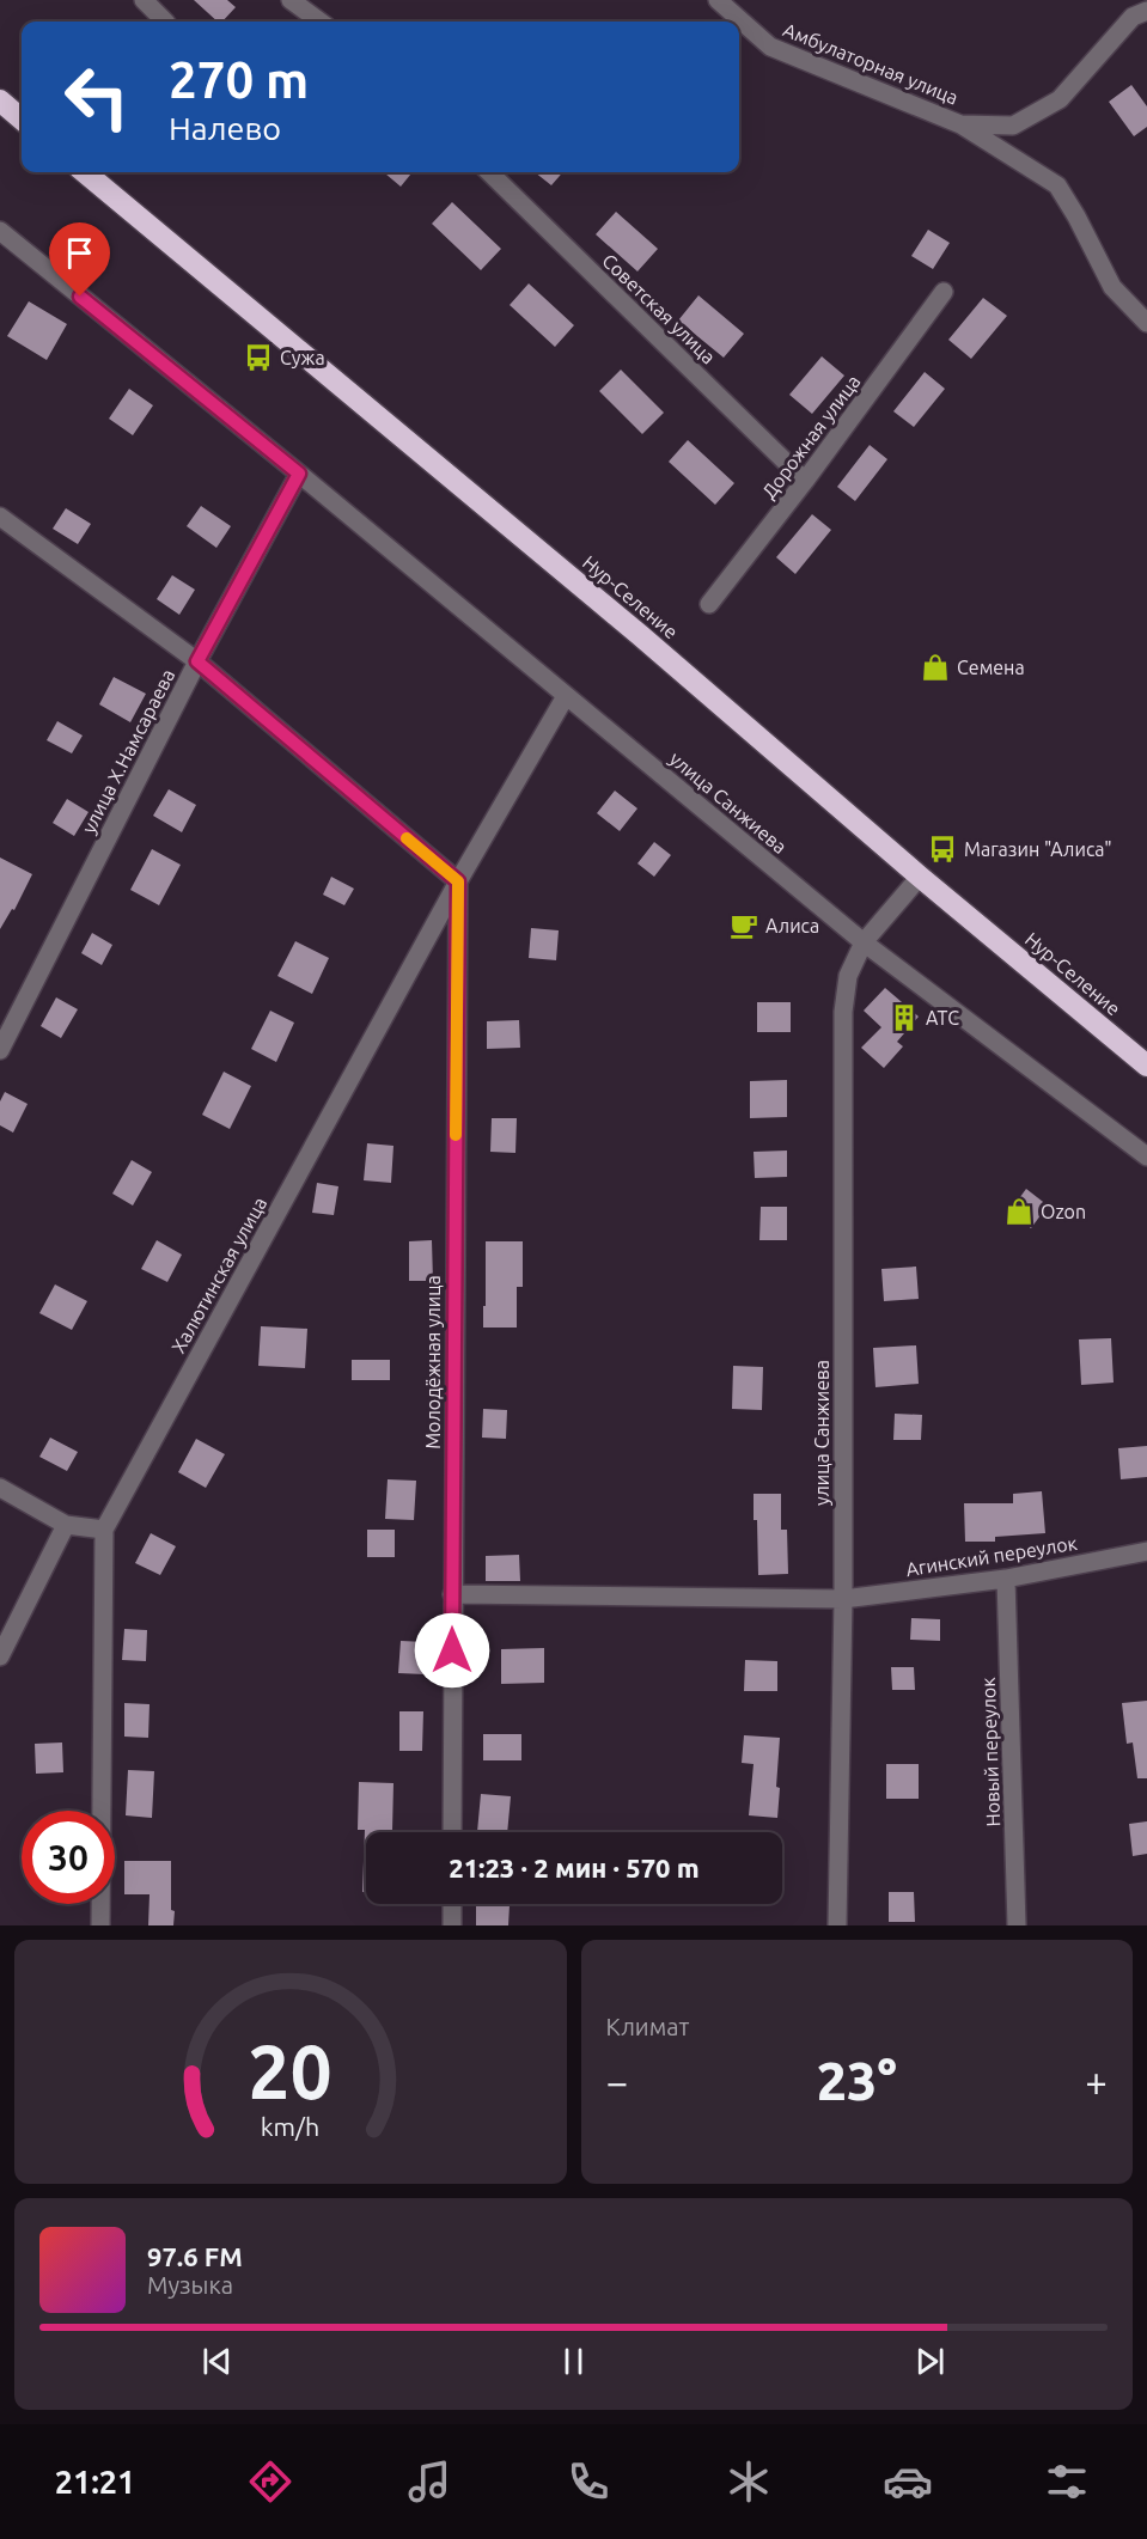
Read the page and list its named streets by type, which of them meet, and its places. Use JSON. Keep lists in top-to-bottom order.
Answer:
{
  "streets": {
    "highway": ["Нур-Селение"],
    "street": [
      "Амбулаторная улица",
      "Советская улица",
      "Дорожная улица",
      "улица Х.Намсараева",
      "улица Санжиева",
      "Халютинская улица",
      "Молодёжная улица",
      "Агинский переулок",
      "Новый переулок"
    ]
  },
  "crossings": [
    ["Советская улица", "Дорожная улица"],
    ["Нур-Селение", "улица Санжиева"],
    ["улица Х.Намсараева", "улица Санжиева"],
    ["улица Санжиева", "Халютинская улица"],
    ["улица Санжиева", "Агинский переулок"],
    ["Халютинская улица", "Молодёжная улица"],
    ["Молодёжная улица", "Агинский переулок"],
    ["Агинский переулок", "Новый переулок"]
  ],
  "places": {
    "bus stop": ["Сужа", "Магазин \"Алиса\""],
    "shop": ["Семена", "Ozon"],
    "cafe": ["Алиса"],
    "building": ["АТС"]
  },
  "page": {
    "turn": ["270 m", "Налево"],
    "limit": "30",
    "trip": "21:23 · 2 мин · 570 m",
    "tile": "Климат",
    "heat": ["−", "23°", "+"],
    "song": ["97.6 FM", "Музыка"],
    "tabs": "21:21",
    "gauge": ["20", "km/h"]
  }
}
